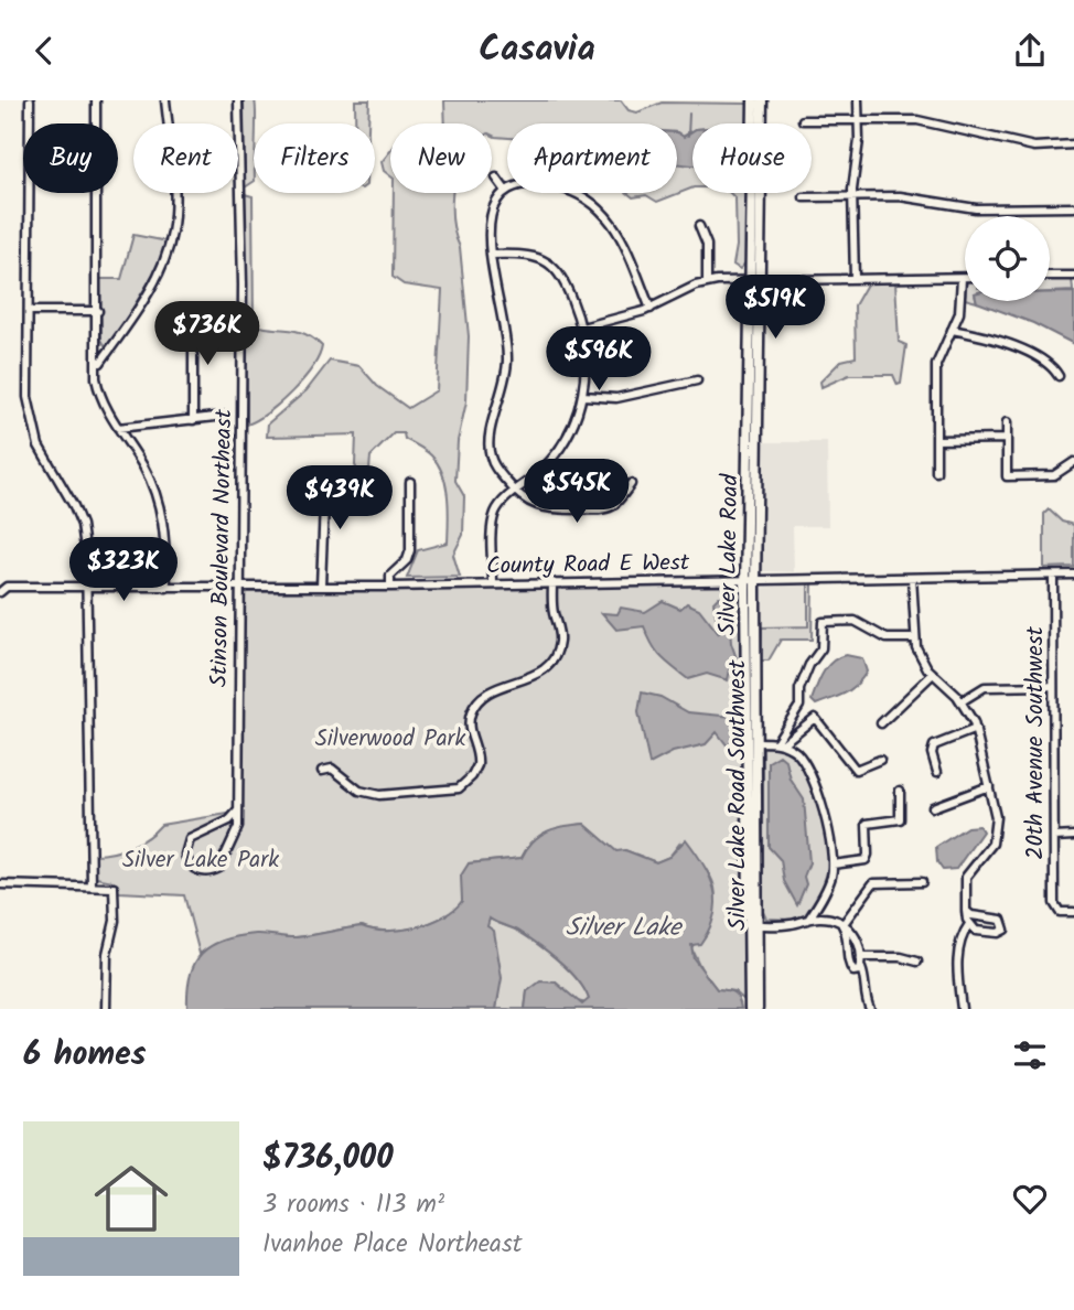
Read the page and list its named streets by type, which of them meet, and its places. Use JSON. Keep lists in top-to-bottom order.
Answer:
{
  "streets": {
    "main road": ["Silver Lake Road", "Silver Lake Road Southwest"],
    "street": ["Stinson Boulevard Northeast", "County Road E West", "20th Avenue Southwest"]
  },
  "crossings": [
    ["Stinson Boulevard Northeast", "County Road E West"],
    ["Silver Lake Road", "County Road E West"],
    ["Silver Lake Road", "Silver Lake Road Southwest"],
    ["County Road E West", "20th Avenue Southwest"],
    ["County Road E West", "Silver Lake Road Southwest"]
  ],
  "water": ["Silver Lake"],
  "parks": ["Silverwood Park", "Silver Lake Park"],
  "page": {
    "header": "Casavia",
    "chip": [
      "Buy",
      "Rent",
      "Filters",
      "New",
      "Apartment",
      "House"
    ],
    "price": [
      "$519K",
      "$736K",
      "$596K",
      "$545K",
      "$439K",
      "$323K"
    ],
    "heading": "6 homes",
    "list": [
      {
        "name": "$736,000",
        "note": "3 rooms · 113 m² · Ivanhoe Place Northeast"
      }
    ]
  }
}
